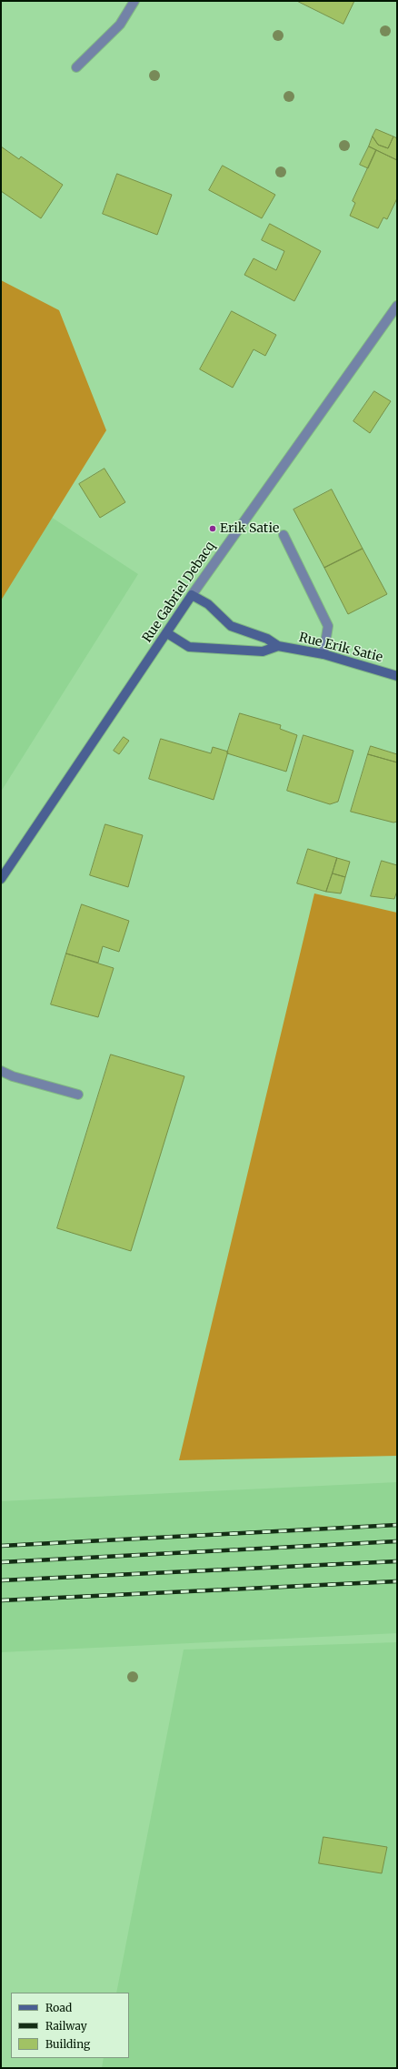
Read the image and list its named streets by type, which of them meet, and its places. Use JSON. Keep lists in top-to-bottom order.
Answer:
{
  "streets": {
    "street": ["Rue Gabriel Debacq", "Rue Erik Satie"]
  },
  "crossings": [
    ["Rue Gabriel Debacq", "Rue Erik Satie"]
  ],
  "places": ["Erik Satie"],
  "legend": ["Road", "Railway", "Building"]
}
